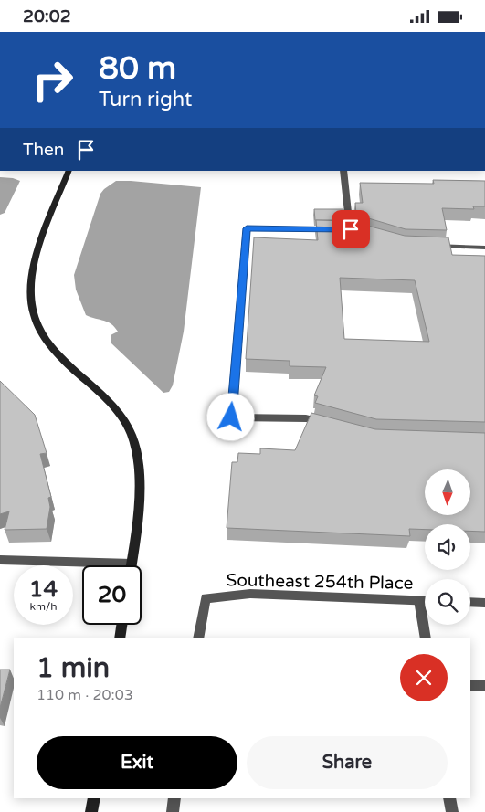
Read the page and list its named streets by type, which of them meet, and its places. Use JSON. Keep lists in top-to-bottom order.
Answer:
{
  "streets": {
    "street": ["Southeast 254th Place"]
  },
  "north": "bottom",
  "page": {
    "status": "20:02",
    "turn": ["80 m", "Turn right"],
    "then": "Then",
    "speed": "14 km/h",
    "limit": "20",
    "heading": ["1 min", "110 m · 20:03"],
    "buttons": ["Exit", "Share"]
  }
}
